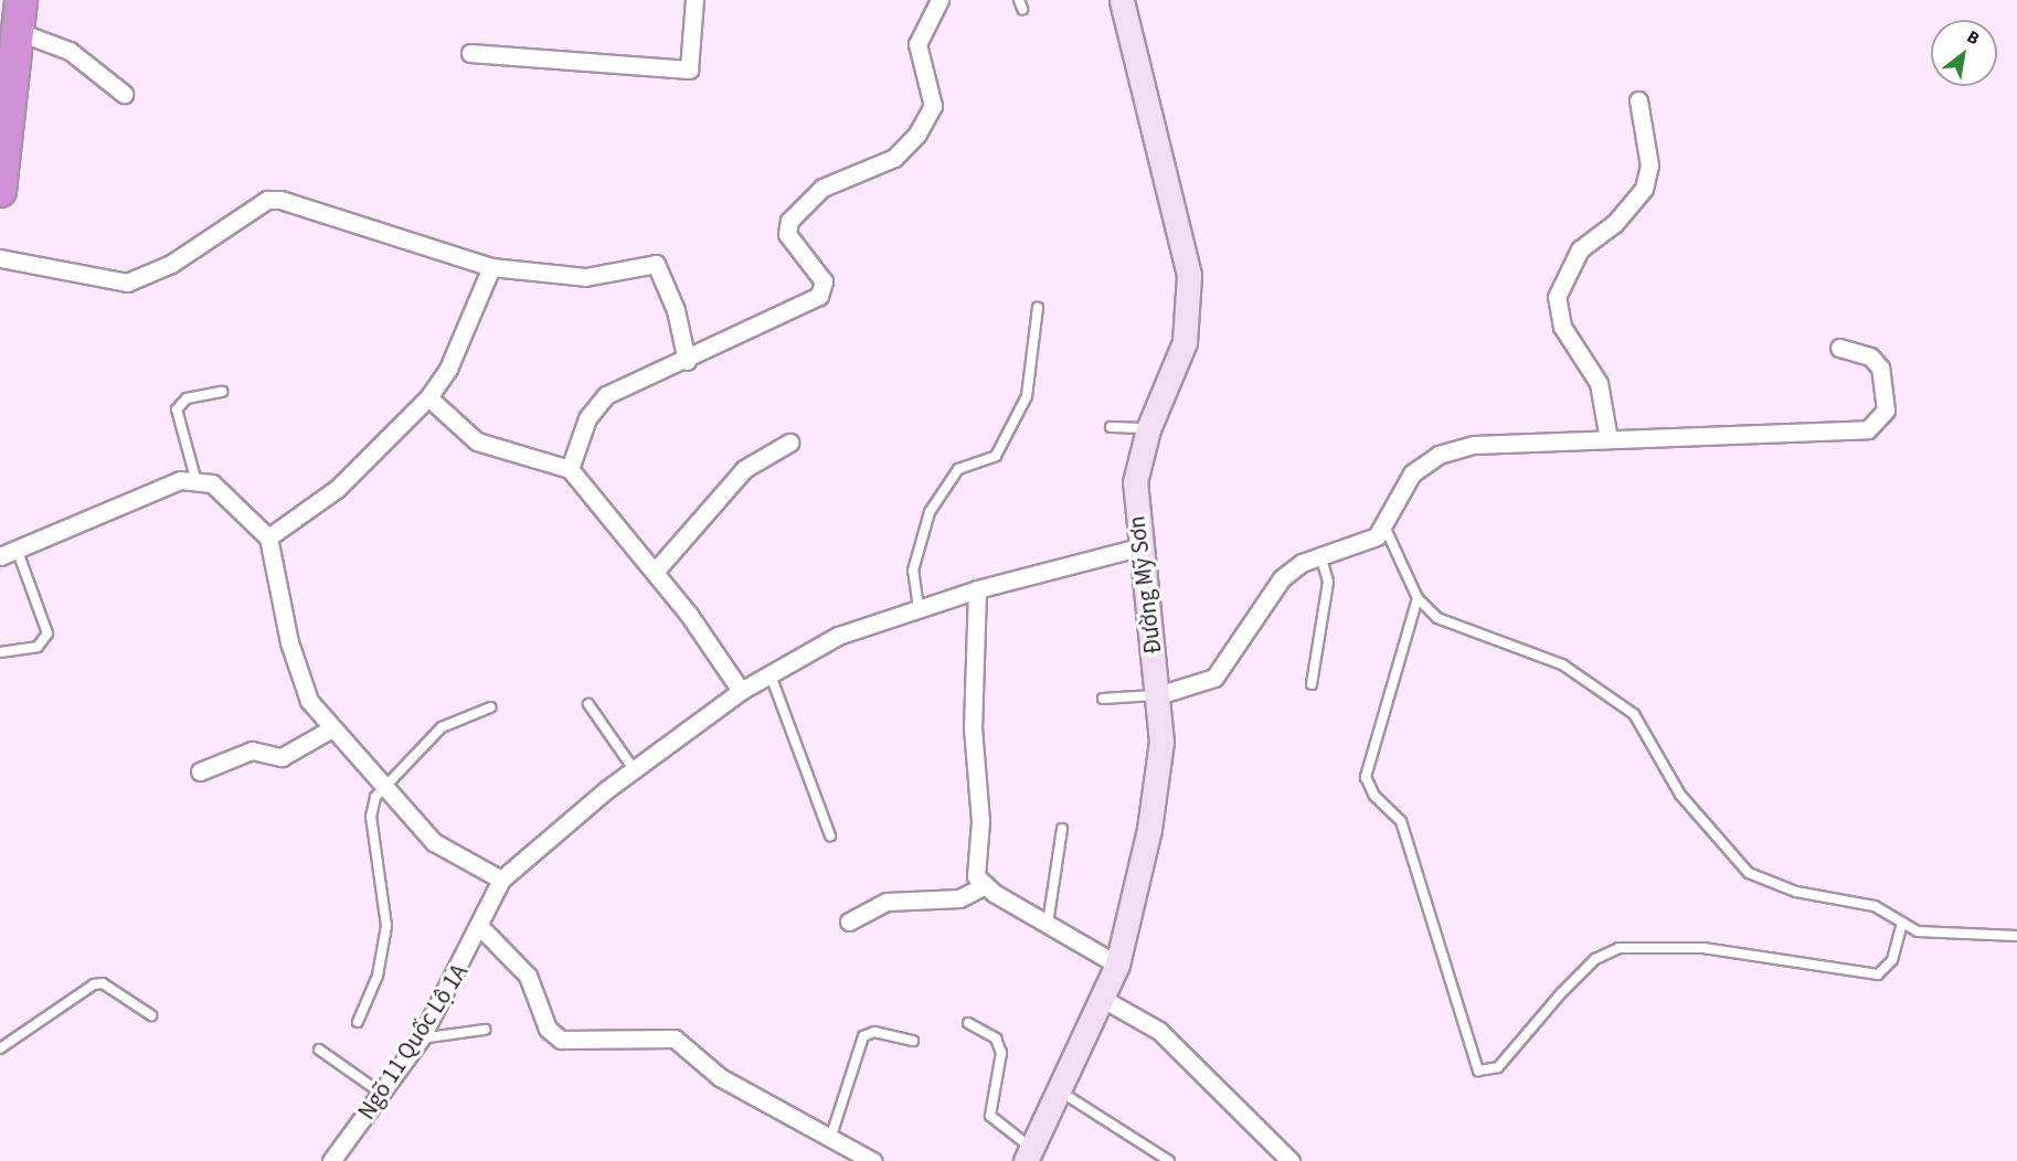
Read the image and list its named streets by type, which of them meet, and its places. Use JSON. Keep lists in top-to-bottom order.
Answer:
{
  "streets": {
    "street": ["Đường Mỹ Sơn", "Ngõ 11 Quốc Lộ 1A"]
  },
  "north": "top right"
}
